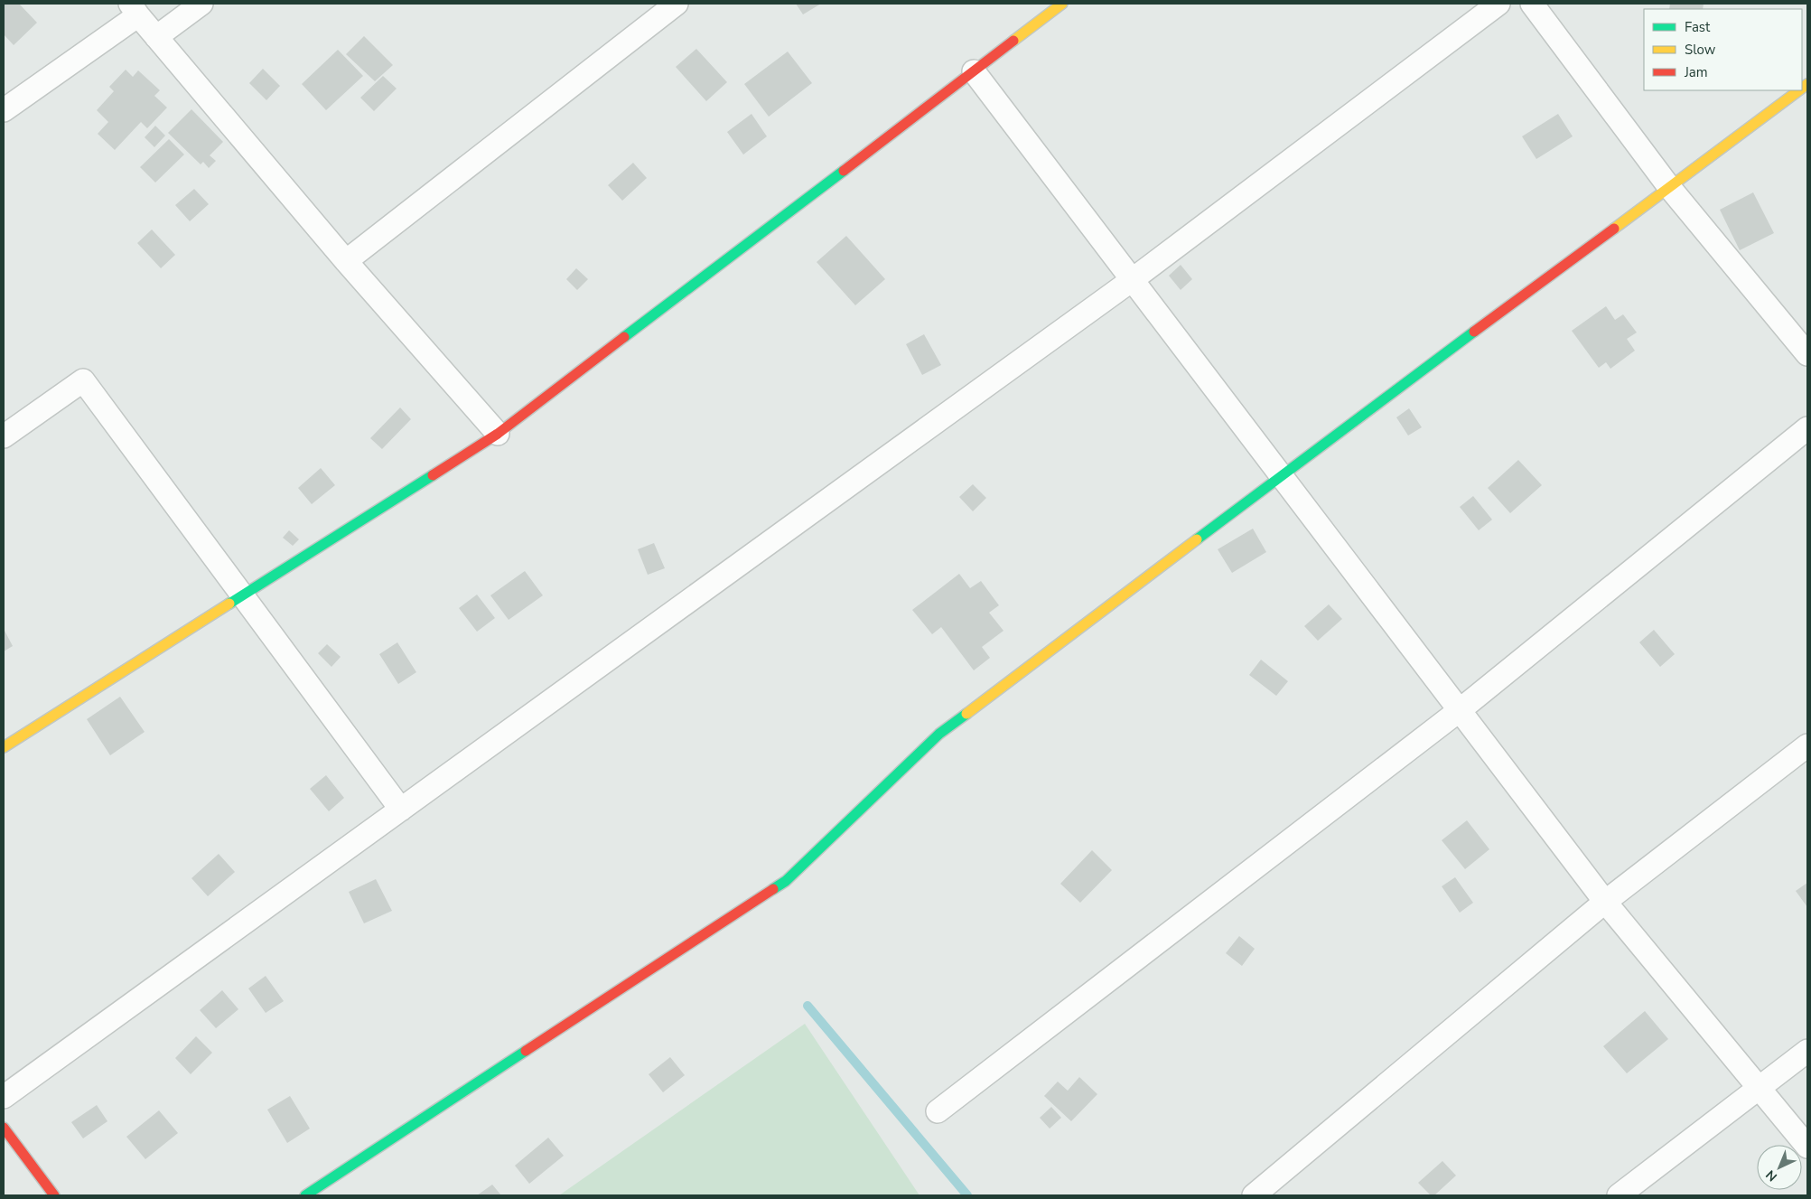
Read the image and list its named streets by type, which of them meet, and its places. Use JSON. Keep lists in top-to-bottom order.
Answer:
{
  "legend": ["Fast", "Slow", "Jam"],
  "north": "bottom left"
}
